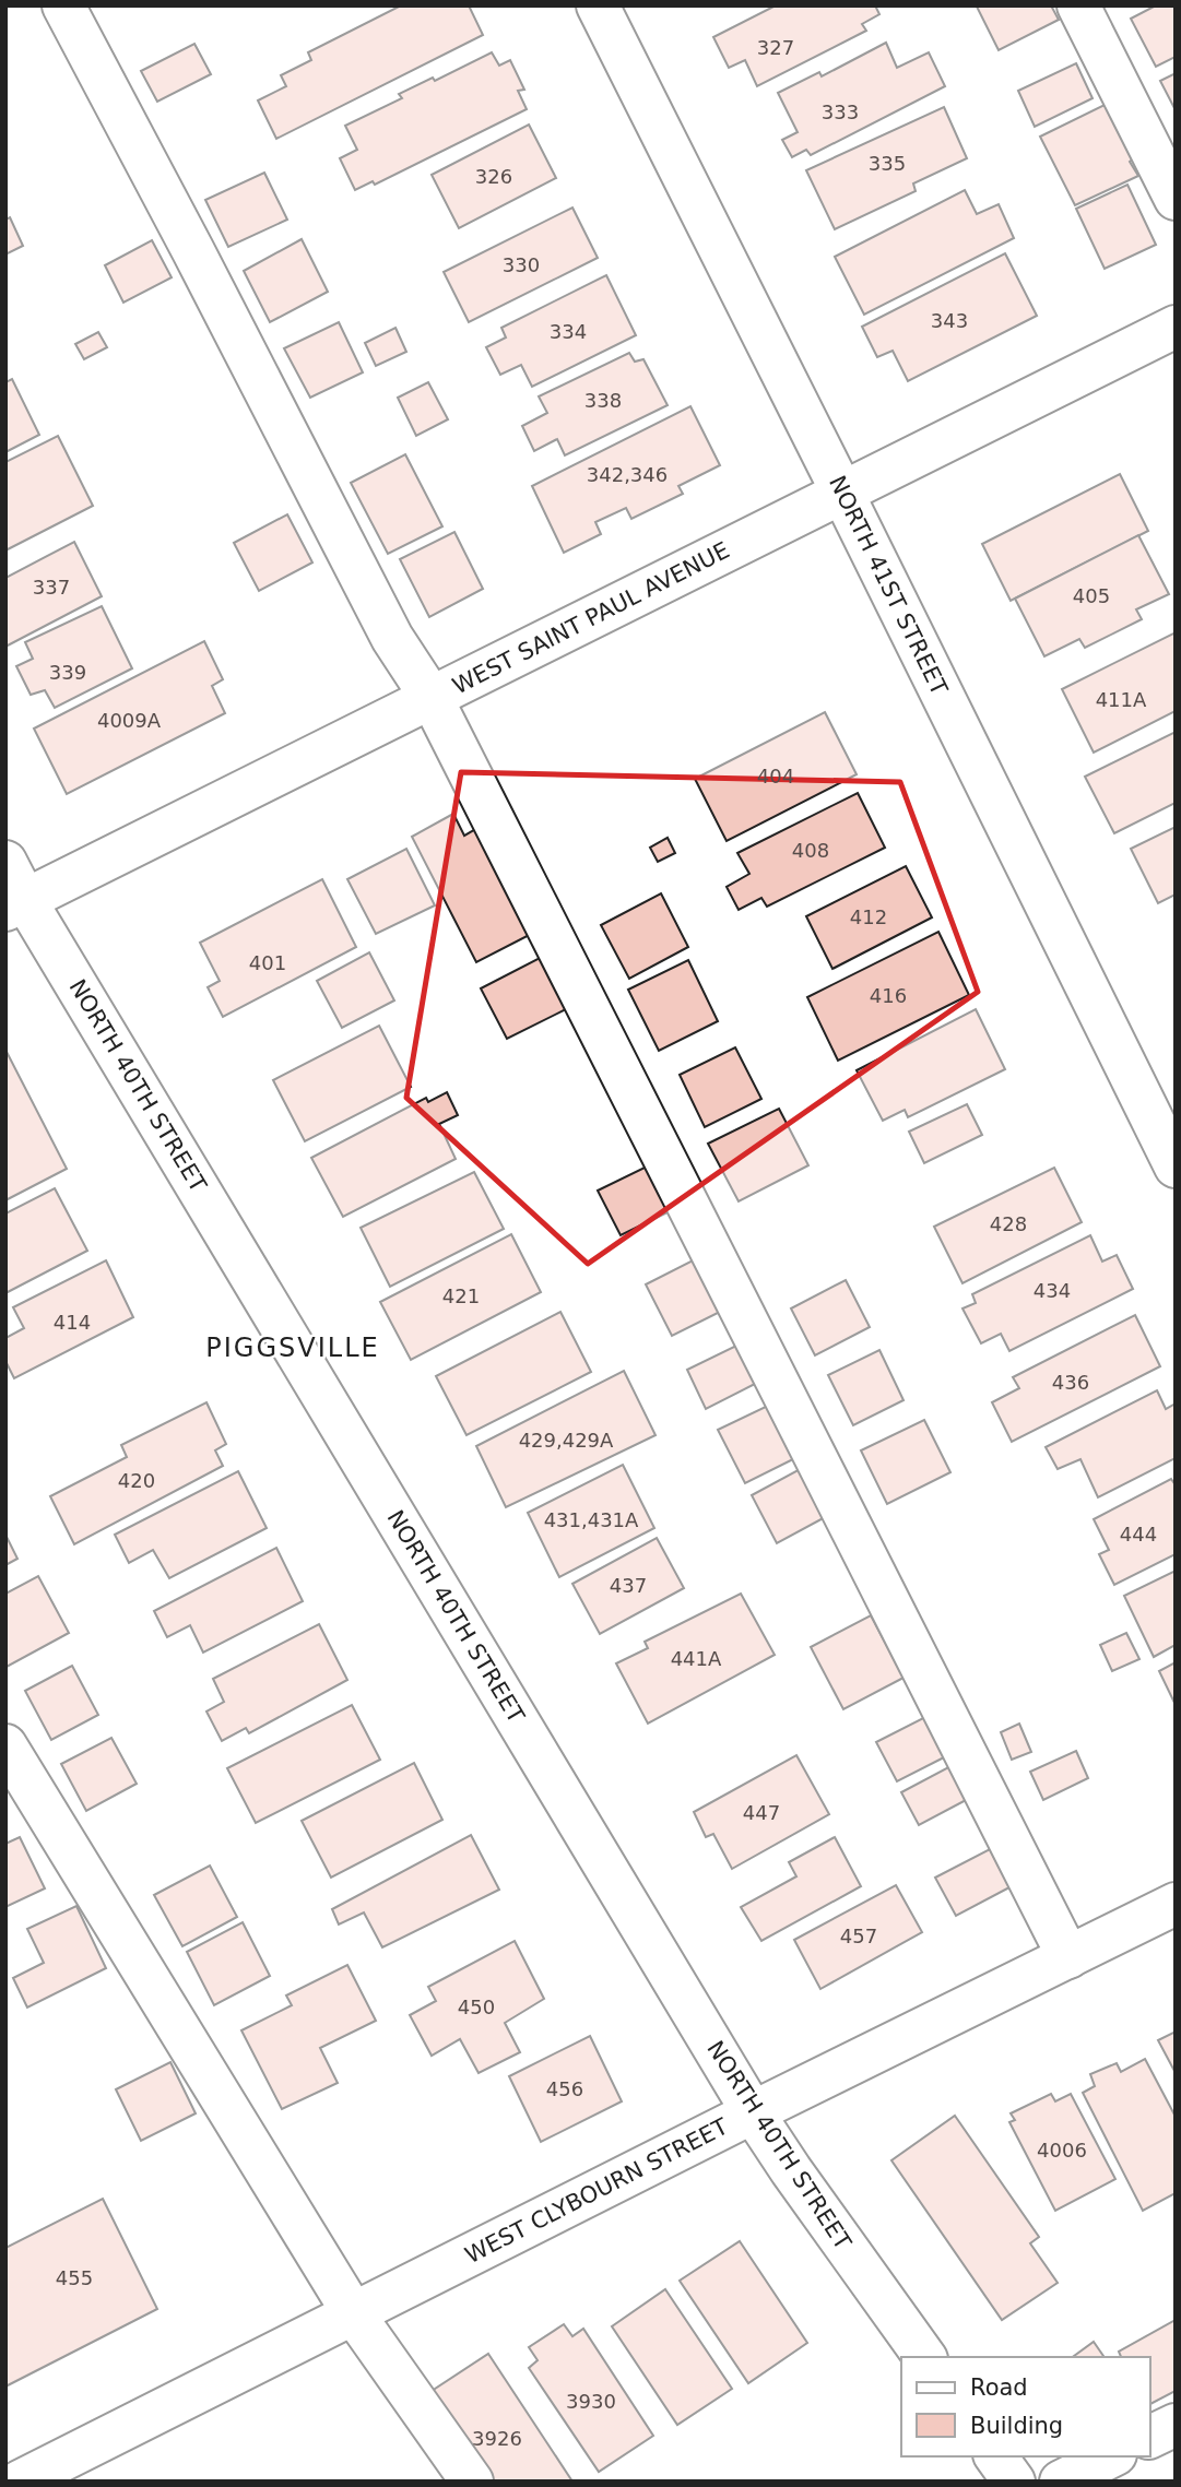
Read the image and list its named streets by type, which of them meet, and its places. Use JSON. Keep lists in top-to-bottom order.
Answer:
{
  "streets": {
    "street": [
      "NORTH 41ST STREET",
      "WEST SAINT PAUL AVENUE",
      "NORTH 40TH STREET",
      "WEST CLYBOURN STREET"
    ]
  },
  "crossings": [
    ["NORTH 41ST STREET", "WEST SAINT PAUL AVENUE"],
    ["WEST SAINT PAUL AVENUE", "NORTH 40TH STREET"],
    ["NORTH 40TH STREET", "WEST CLYBOURN STREET"]
  ],
  "districts": ["PIGGSVILLE"],
  "house_numbers": [
    "327",
    "333",
    "335",
    "326",
    "330",
    "343",
    "334",
    "338",
    "342,346",
    "337",
    "405",
    "339",
    "411A",
    "4009A",
    "404",
    "408",
    "412",
    "401",
    "416",
    "428",
    "434",
    "421",
    "414",
    "436",
    "429,429A",
    "420",
    "431,431A",
    "444",
    "437",
    "441A",
    "447",
    "457",
    "450",
    "456",
    "4006",
    "455",
    "3930",
    "3926"
  ],
  "legend": ["Road", "Building"]
}
